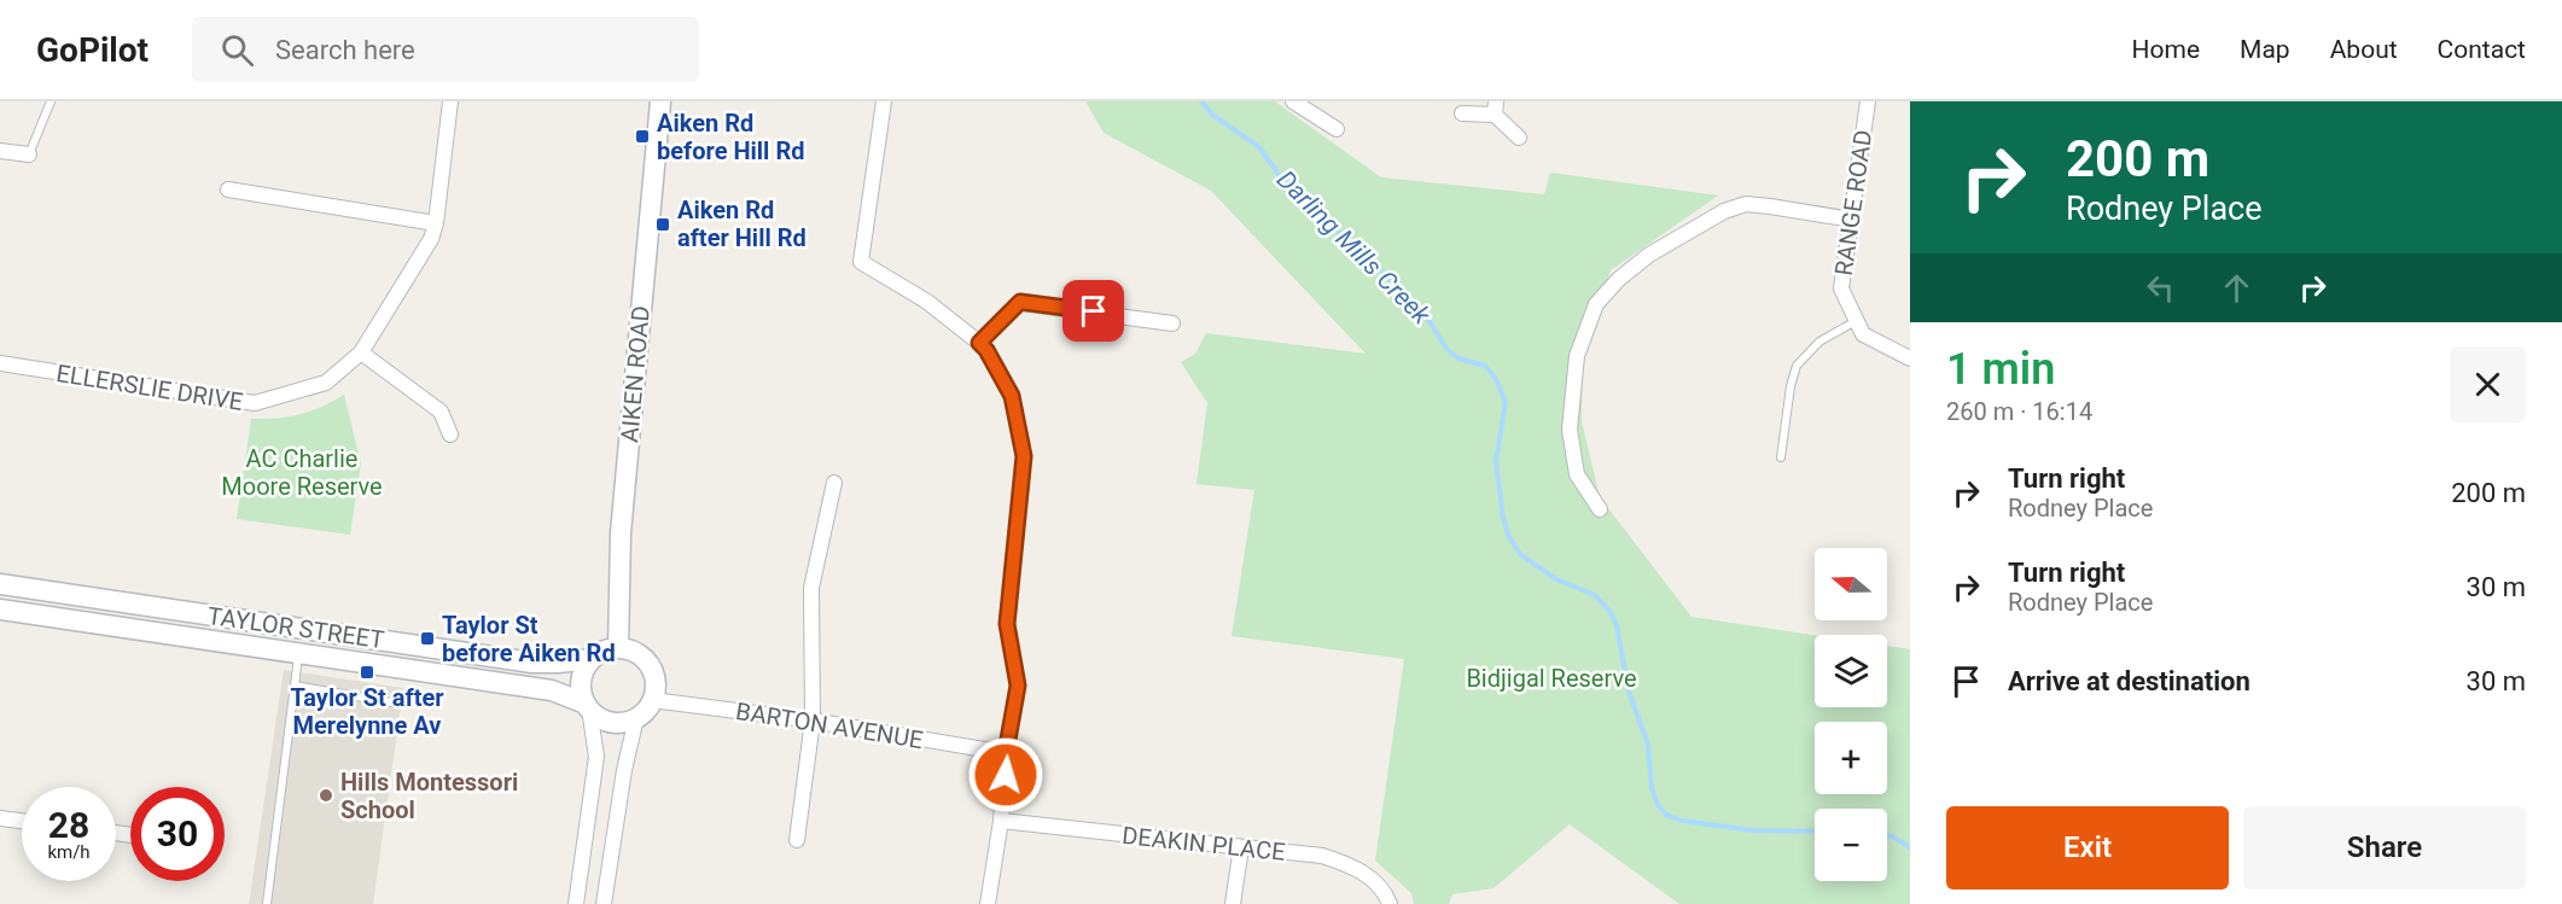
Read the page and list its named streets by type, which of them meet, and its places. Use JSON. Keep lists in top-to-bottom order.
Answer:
{
  "streets": {
    "street": [
      "RANGE ROAD",
      "AIKEN ROAD",
      "ELLERSLIE DRIVE",
      "TAYLOR STREET",
      "BARTON AVENUE",
      "DEAKIN PLACE"
    ]
  },
  "crossings": [
    ["AIKEN ROAD", "TAYLOR STREET"],
    ["AIKEN ROAD", "BARTON AVENUE"],
    ["TAYLOR STREET", "BARTON AVENUE"]
  ],
  "water": ["Darling Mills Creek"],
  "parks": ["AC Charlie Moore Reserve", "Bidjigal Reserve"],
  "places": {
    "transit": [
      "Aiken Rd before Hill Rd",
      "Aiken Rd after Hill Rd",
      "Taylor St before Aiken Rd",
      "Taylor St after Merelynne Av"
    ],
    "other": ["Hills Montessori School"]
  },
  "north": "left",
  "page": {
    "header": "GoPilot",
    "search": "Search here",
    "nav": [
      "Home",
      "Map",
      "About",
      "Contact"
    ],
    "turn": ["200 m", "Rodney Place"],
    "heading": ["1 min", "260 m · 16:14"],
    "list": [
      {
        "name": "Turn right",
        "note": "Rodney Place",
        "value": "200 m"
      },
      {
        "name": "Turn right",
        "note": "Rodney Place",
        "value": "30 m"
      },
      {
        "name": "Arrive at destination",
        "value": "30 m"
      }
    ],
    "map_buttons": ["+", "−"],
    "speed": "28 km/h",
    "limit": "30",
    "buttons": ["Exit", "Share"]
  }
}
